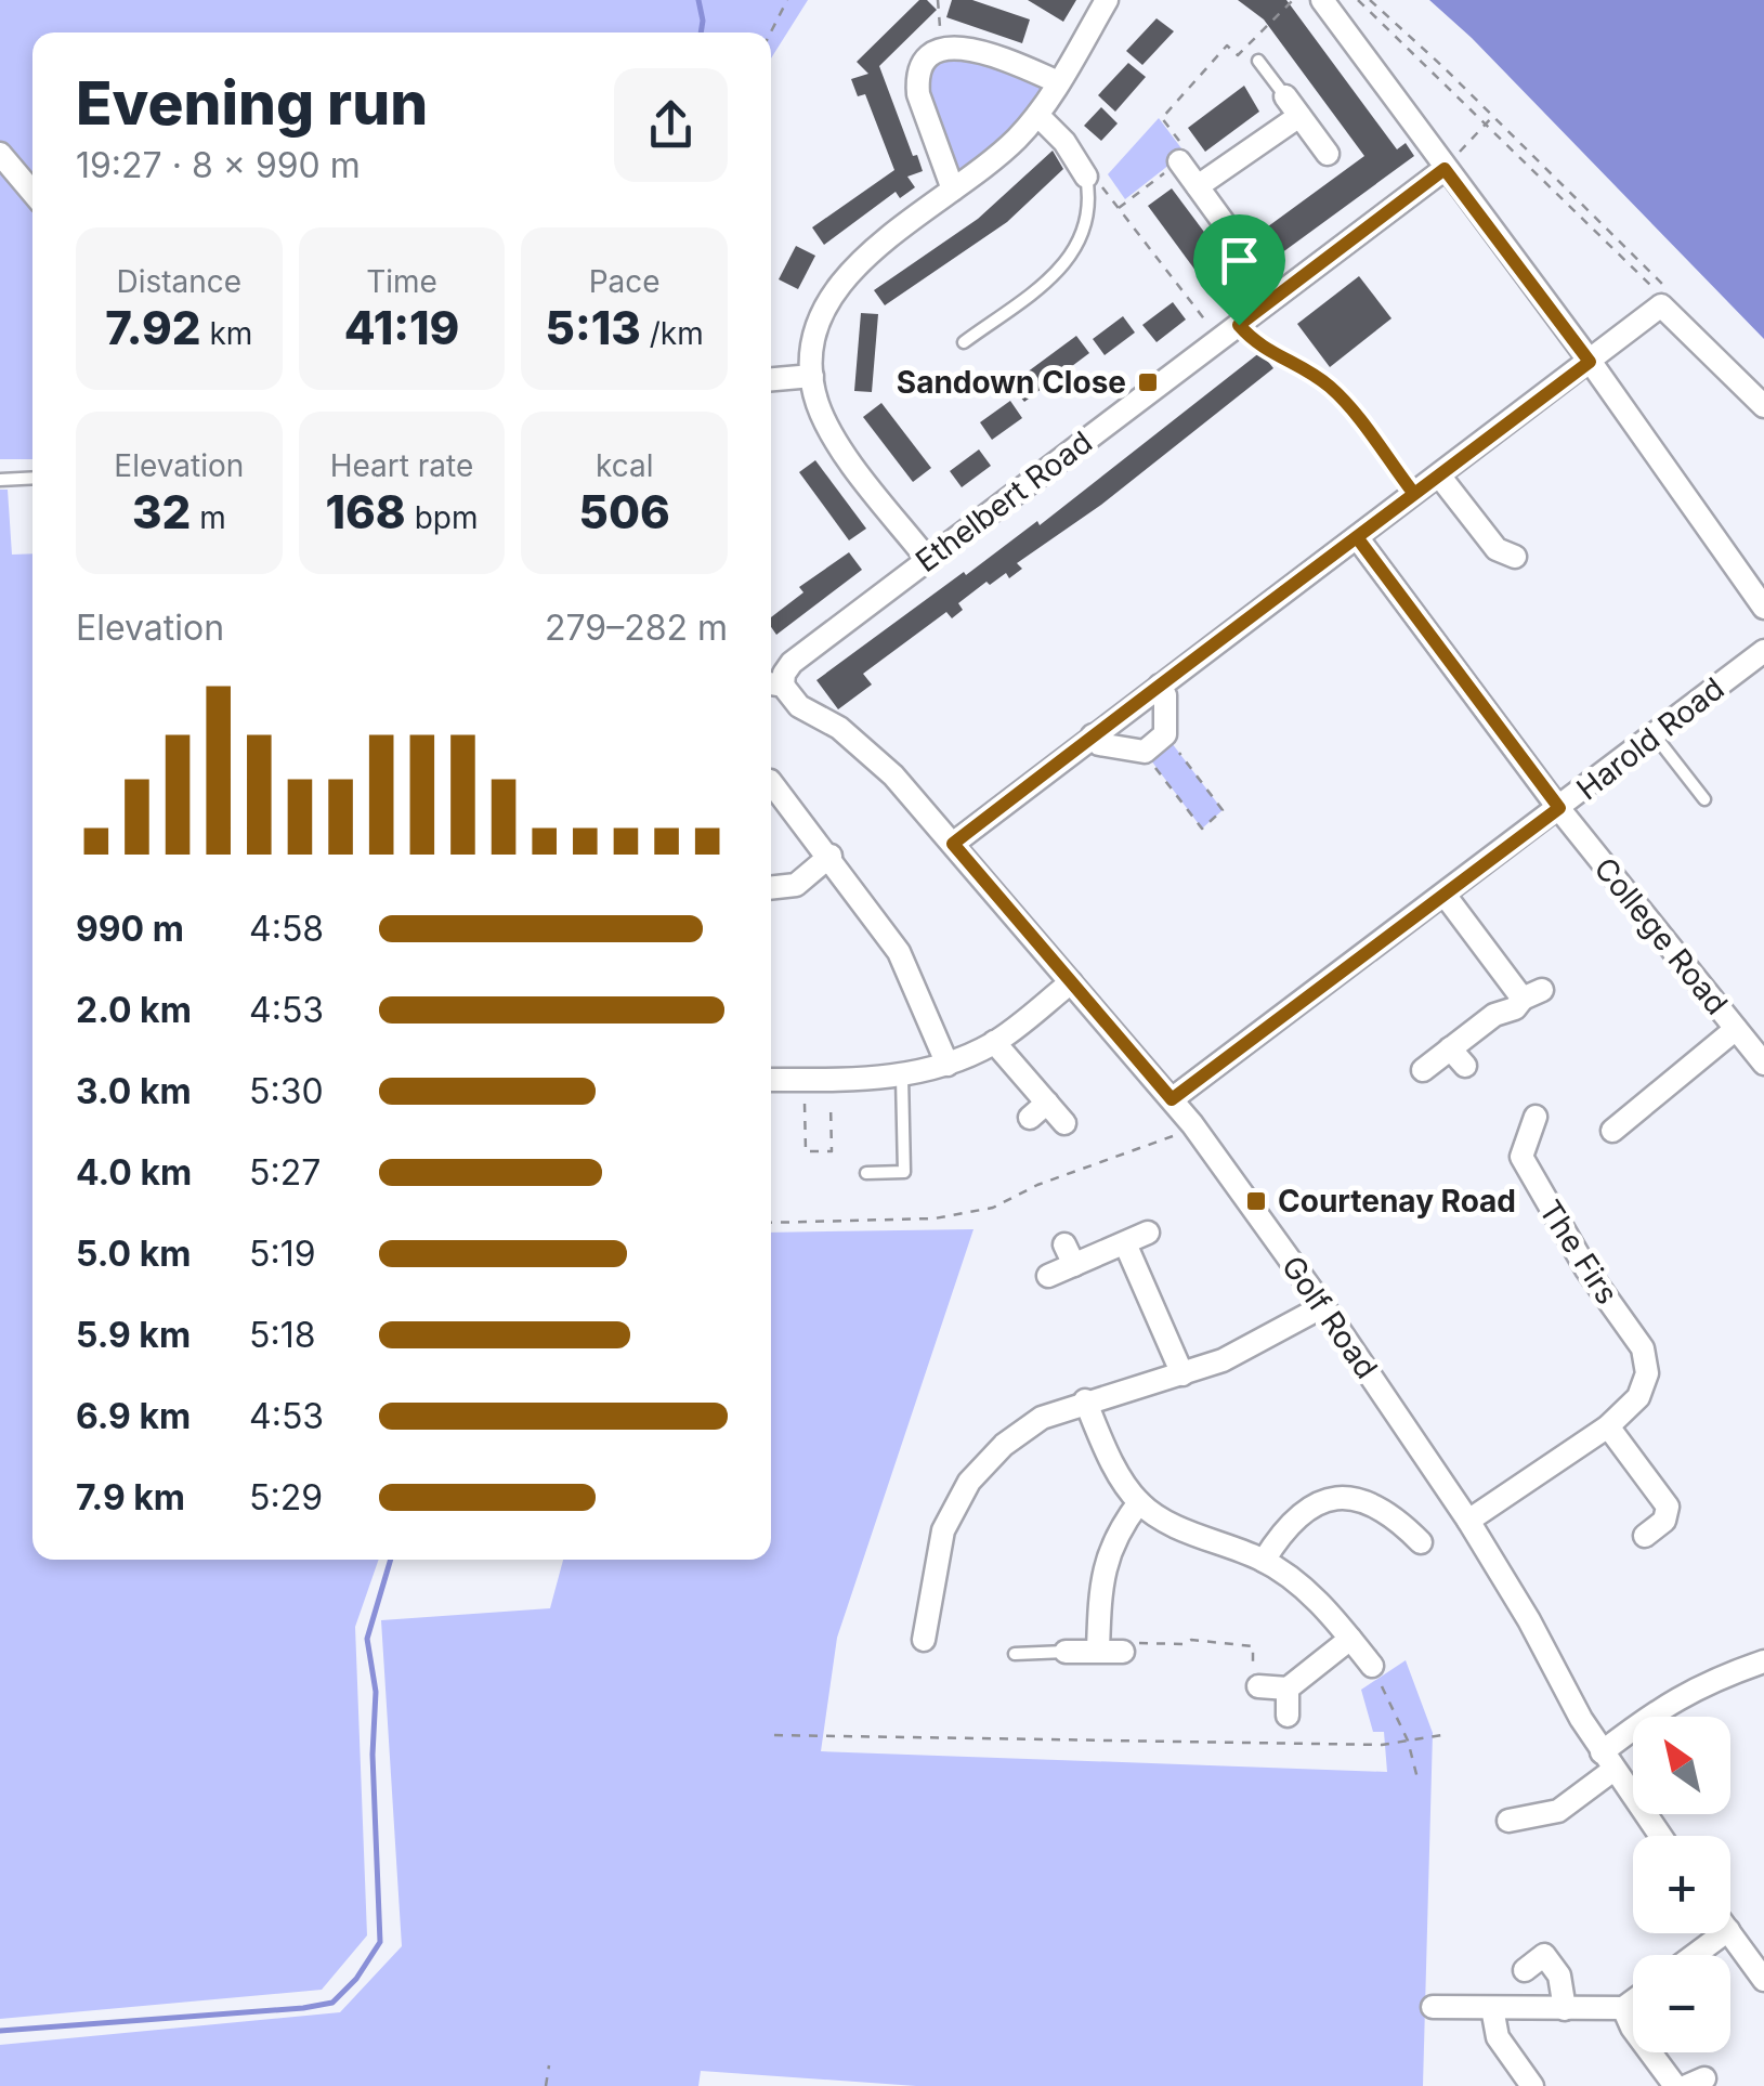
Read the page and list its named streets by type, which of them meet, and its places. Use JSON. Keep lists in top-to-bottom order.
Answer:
{
  "streets": {
    "street": [
      "Ethelbert Road",
      "Harold Road",
      "College Road",
      "The Firs",
      "Golf Road"
    ]
  },
  "crossings": [
    ["Ethelbert Road", "Golf Road"],
    ["Harold Road", "College Road"],
    ["Harold Road", "Golf Road"]
  ],
  "places": {
    "transit": ["Sandown Close", "Courtenay Road"]
  },
  "north": "top left",
  "page": {
    "heading": ["Evening run", "19:27 · 8 × 990 m"],
    "stats": [
      ["Distance", "7.92 km"],
      ["Time", "41:19"],
      ["Pace", "5:13 /km"],
      ["Elevation", "32 m"],
      ["Heart rate", "168 bpm"],
      ["kcal", "506"]
    ],
    "chart": ["Elevation", "279–282 m"],
    "list": [
      {
        "name": "990 m",
        "note": "4:58"
      },
      {
        "name": "2.0 km",
        "note": "4:53"
      },
      {
        "name": "3.0 km",
        "note": "5:30"
      },
      {
        "name": "4.0 km",
        "note": "5:27"
      },
      {
        "name": "5.0 km",
        "note": "5:19"
      },
      {
        "name": "5.9 km",
        "note": "5:18"
      },
      {
        "name": "6.9 km",
        "note": "4:53"
      },
      {
        "name": "7.9 km",
        "note": "5:29"
      }
    ],
    "map_buttons": ["+", "−"]
  }
}
